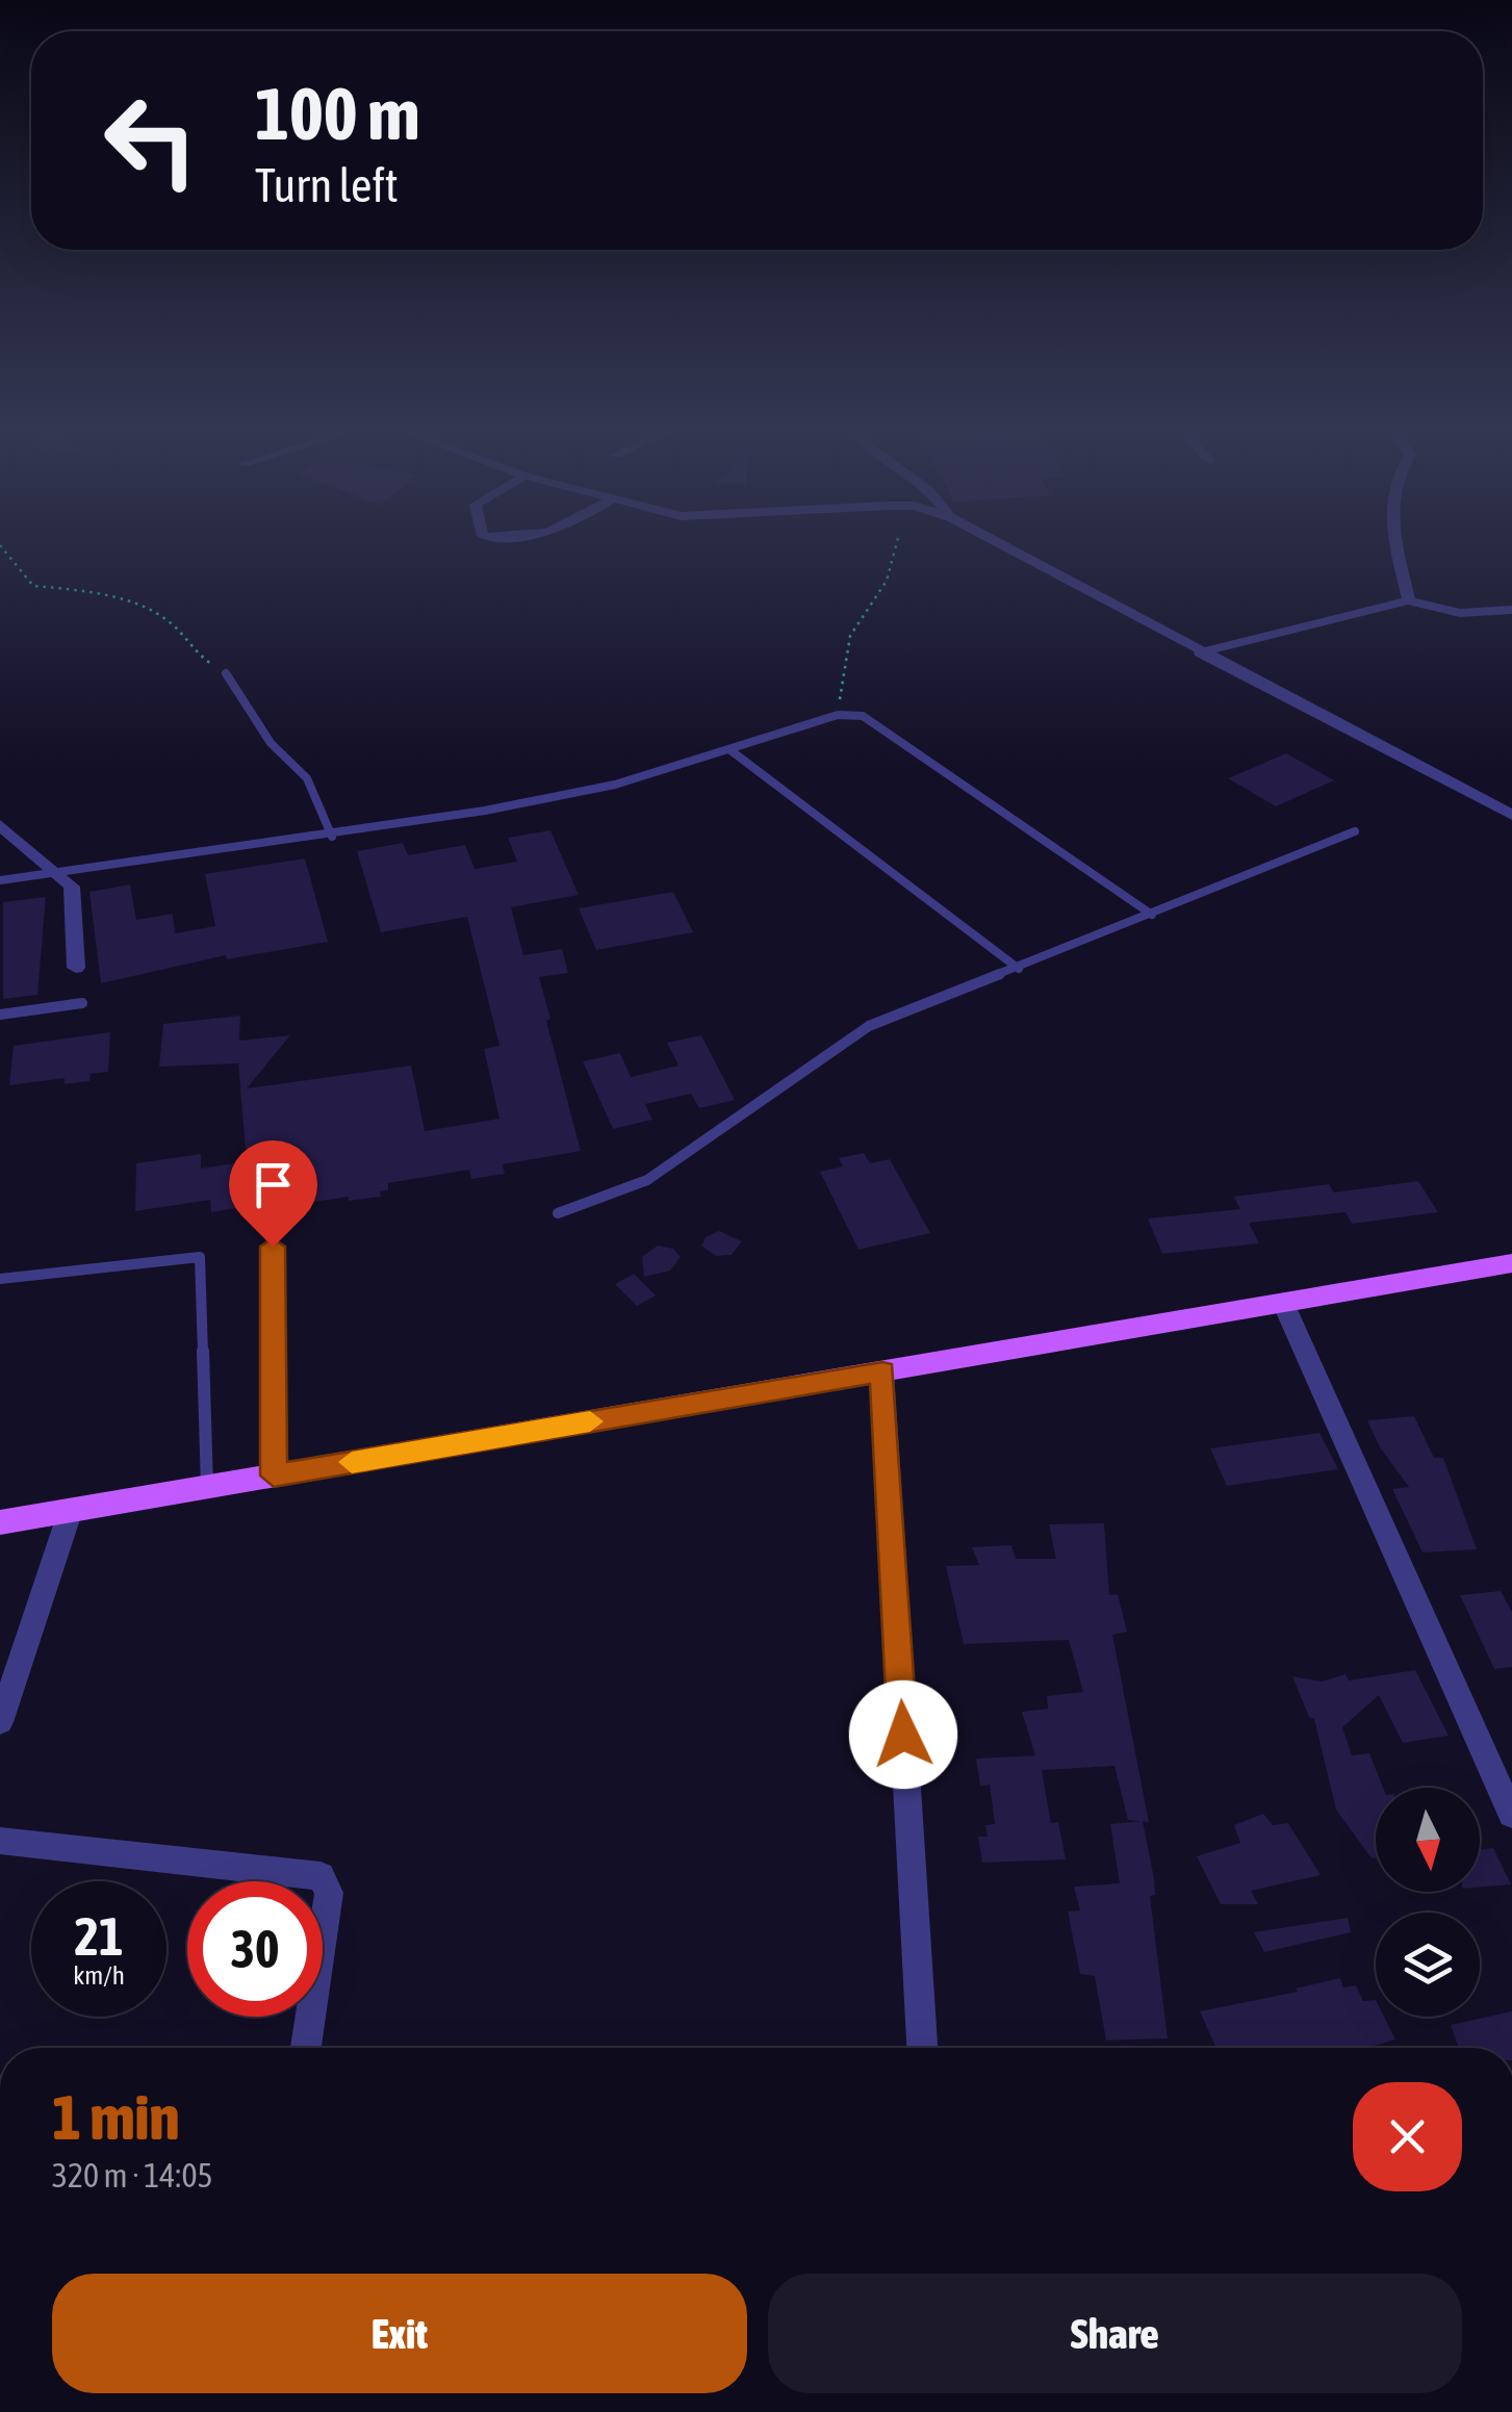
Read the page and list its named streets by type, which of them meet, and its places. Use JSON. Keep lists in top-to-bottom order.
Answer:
{
  "north": "bottom",
  "page": {
    "turn": ["100 m", "Turn left"],
    "speed": "21 km/h",
    "limit": "30",
    "heading": ["1 min", "320 m · 14:05"],
    "buttons": ["Exit", "Share"]
  }
}
